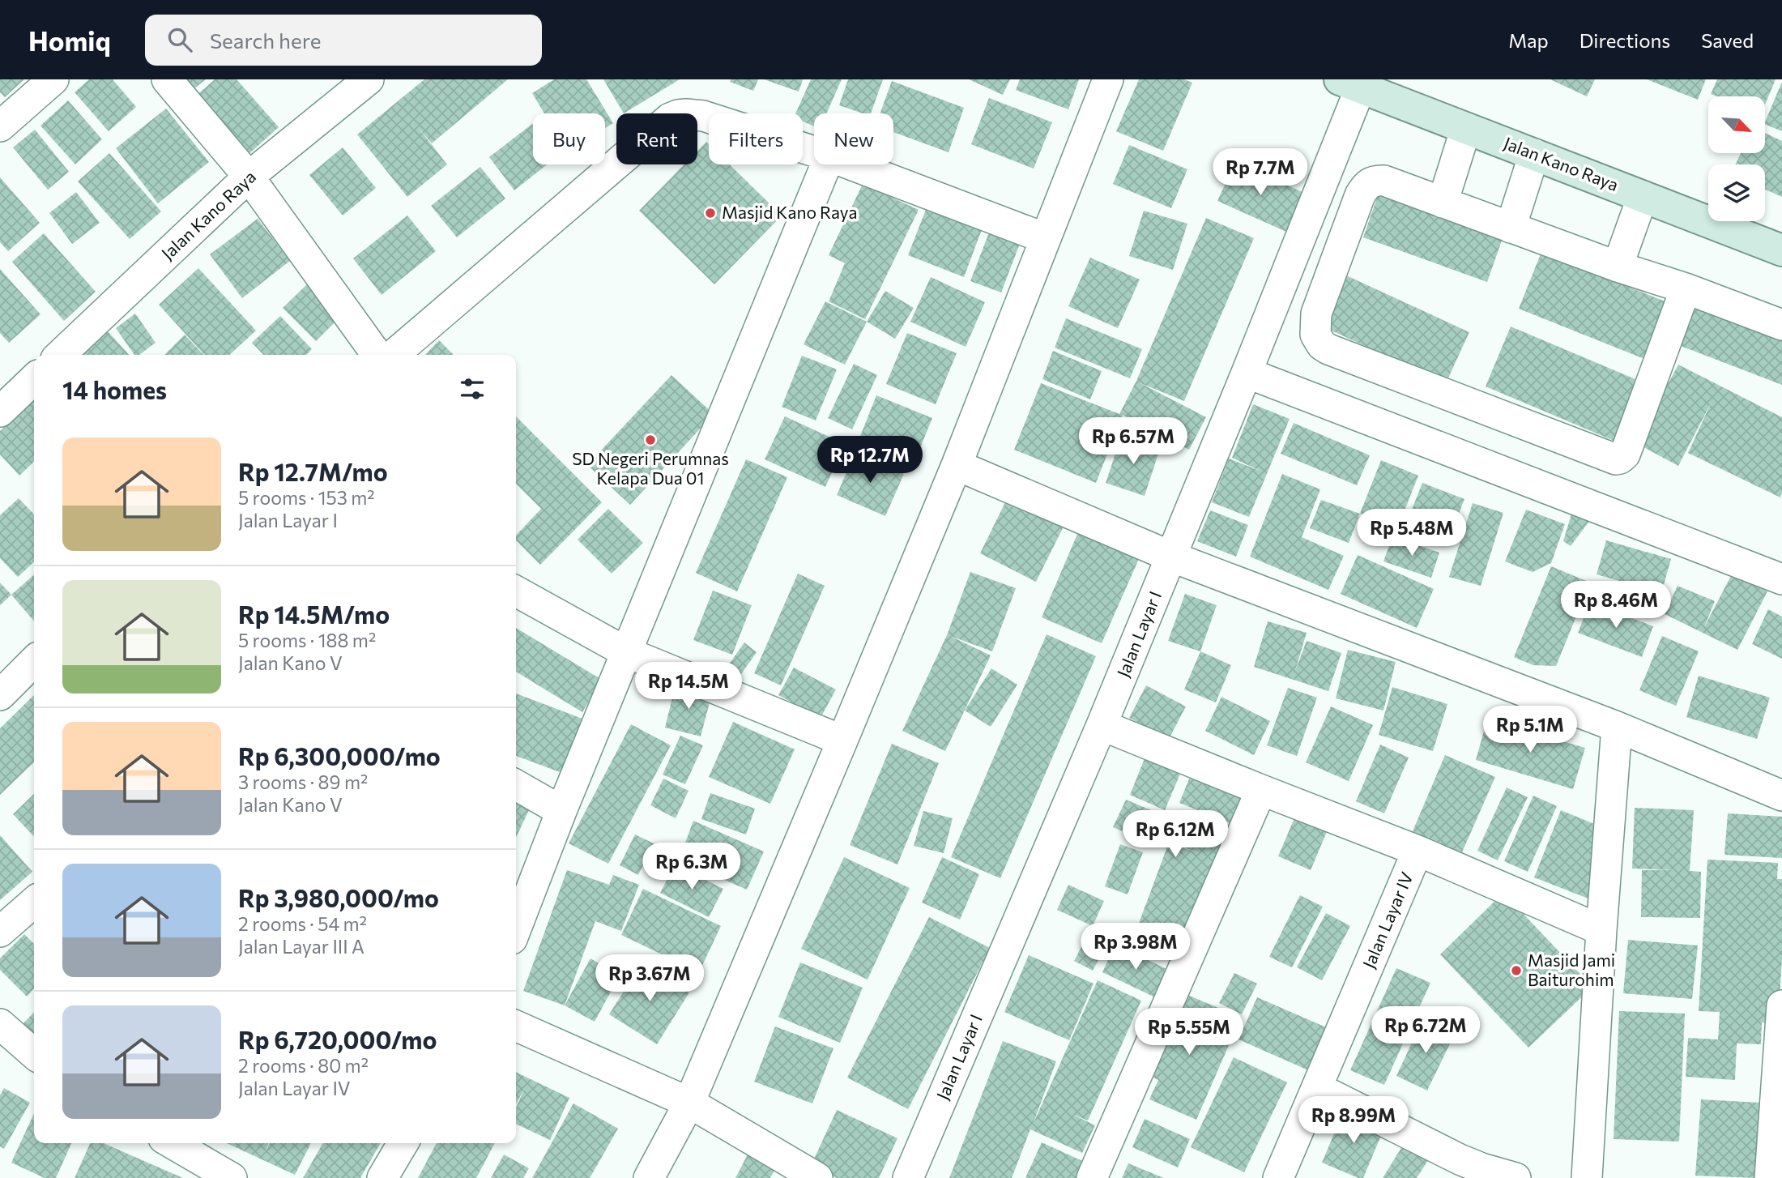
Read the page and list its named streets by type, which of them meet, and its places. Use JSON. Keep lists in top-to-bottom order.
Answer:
{
  "streets": {
    "street": ["Jalan Kano Raya", "Jalan Layar I", "Jalan Layar IV"]
  },
  "crossings": [
    ["Jalan Kano Raya", "Jalan Layar I"]
  ],
  "places": ["Masjid Kano Raya", "SD Negeri Perumnas Kelapa Dua 01", "Masjid Jami Baiturohim"],
  "north": "bottom right",
  "page": {
    "header": "Homiq",
    "search": "Search here",
    "nav": ["Map", "Directions", "Saved"],
    "chip": [
      "Buy",
      "Rent",
      "Filters",
      "New"
    ],
    "price": [
      "Rp 7.7M",
      "Rp 6.57M",
      "Rp 12.7M",
      "Rp 5.48M",
      "Rp 8.46M",
      "Rp 14.5M",
      "Rp 5.1M",
      "Rp 6.12M",
      "Rp 6.3M",
      "Rp 3.98M",
      "Rp 3.67M",
      "Rp 6.72M",
      "Rp 5.55M",
      "Rp 8.99M"
    ],
    "heading": "14 homes",
    "list": [
      {
        "name": "Rp 12.7M/mo",
        "note": "5 rooms · 153 m² · Jalan Layar I"
      },
      {
        "name": "Rp 14.5M/mo",
        "note": "5 rooms · 188 m² · Jalan Kano V"
      },
      {
        "name": "Rp 6,300,000/mo",
        "note": "3 rooms · 89 m² · Jalan Kano V"
      },
      {
        "name": "Rp 3,980,000/mo",
        "note": "2 rooms · 54 m² · Jalan Layar III A"
      },
      {
        "name": "Rp 6,720,000/mo",
        "note": "2 rooms · 80 m² · Jalan Layar IV"
      }
    ]
  }
}
